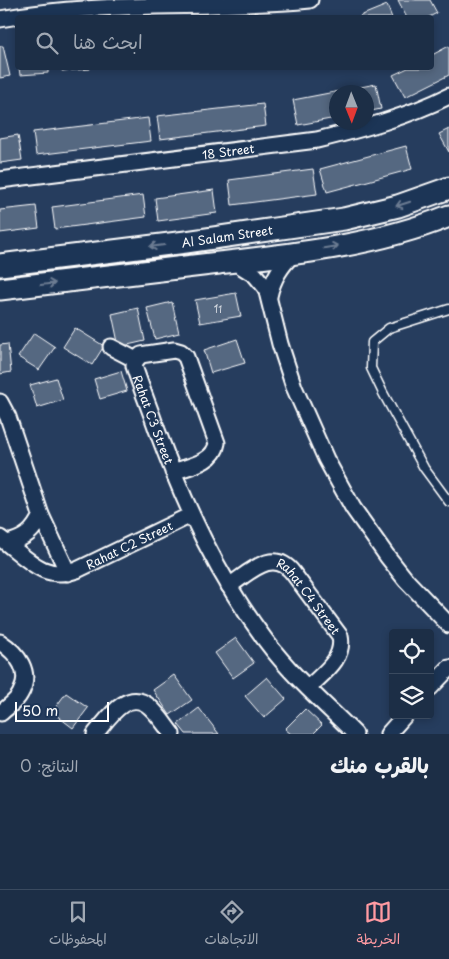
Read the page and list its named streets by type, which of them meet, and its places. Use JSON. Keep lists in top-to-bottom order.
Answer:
{
  "streets": {
    "street": [
      "18 Street",
      "Al Salam Street",
      "Rahat C3 Street",
      "Rahat C2 Street",
      "Rahat C4 Street"
    ]
  },
  "crossings": [
    ["Rahat C3 Street", "Rahat C2 Street"],
    ["Rahat C3 Street", "Rahat C4 Street"]
  ],
  "house_numbers": ["11"],
  "scale_bar": "50 m",
  "north": "bottom",
  "page": {
    "search": "ابحث هنا",
    "scale": "50 m",
    "heading": ["بالقرب منك", "النتائج: 0"],
    "nav": ["الخريطة", "الاتجاهات", "المحفوظات"]
  }
}
